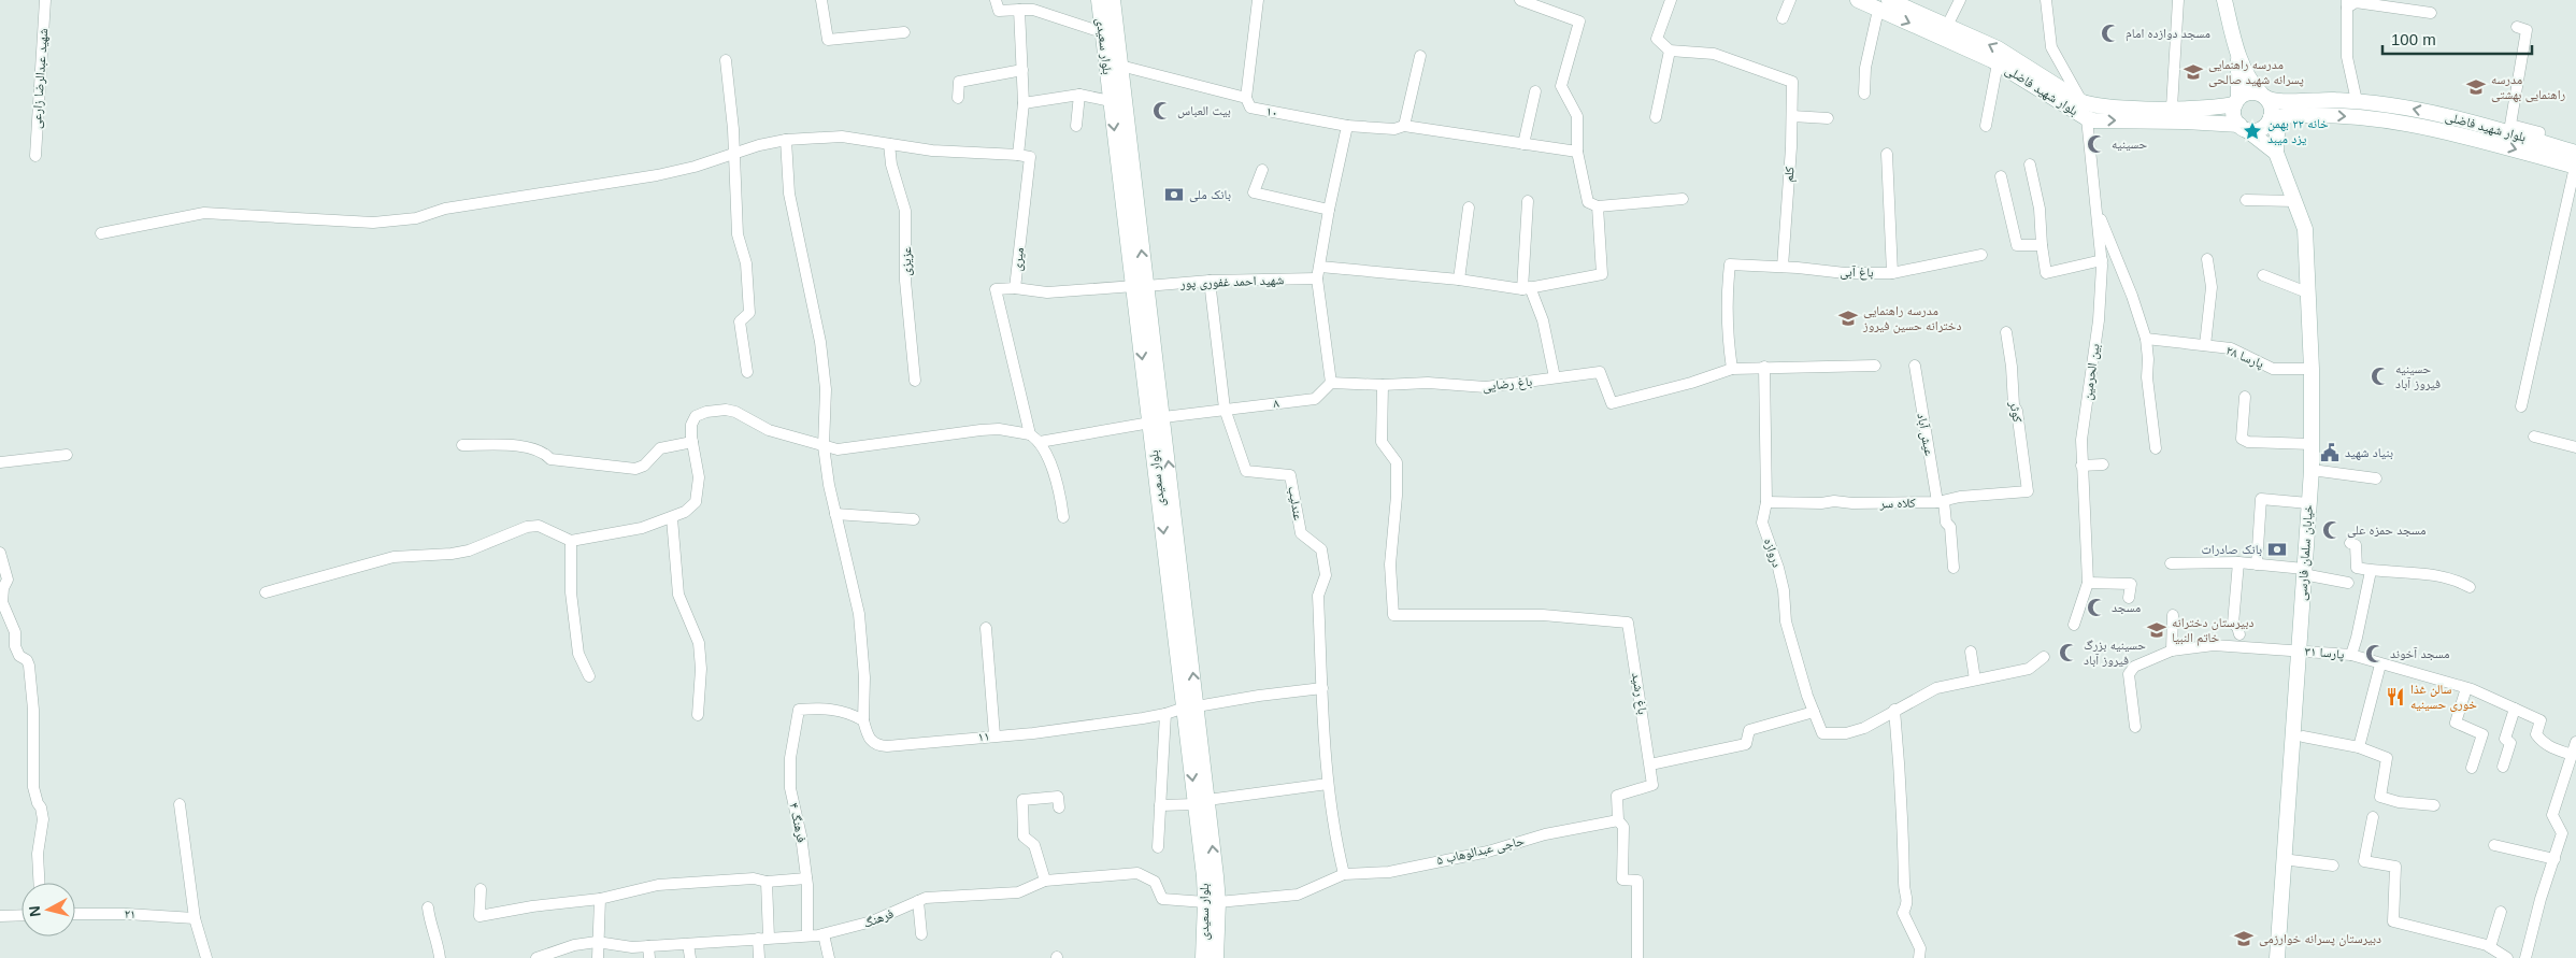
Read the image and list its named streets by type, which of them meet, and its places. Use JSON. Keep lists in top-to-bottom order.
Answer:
{
  "streets": {
    "main road": ["بلوار سعیدی", "بلوار شهید فاضلی", "خیابان سلمان فارسی"],
    "street": [
      "شهید عبدالرضا زارعی",
      "۱۰",
      "کلم",
      "میری",
      "عزیزی",
      "باغ آبی",
      "شهید احمد غفوری پور",
      "پارسا ۲۸",
      "بین الحرمین",
      "باغ رضایی",
      "۸",
      "کوثر",
      "عیش آباد",
      "عندلیب",
      "کلاه سر",
      "دروازه",
      "پارسا ۳۱",
      "باغ رشید",
      "۱۱",
      "فرهنگ ۴",
      "حاجی عبدالوهاب ۵",
      "۲۱",
      "فرهنگ"
    ]
  },
  "crossings": [
    ["بلوار سعیدی", "۱۰"],
    ["بلوار سعیدی", "شهید احمد غفوری پور"],
    ["بلوار سعیدی", "۸"],
    ["بلوار سعیدی", "۱۱"],
    ["بلوار سعیدی", "فرهنگ"],
    ["بلوار شهید فاضلی", "بین الحرمین"],
    ["بلوار شهید فاضلی", "خیابان سلمان فارسی"],
    ["کلم", "باغ آبی"],
    ["میری", "شهید احمد غفوری پور"],
    ["باغ آبی", "باغ رضایی"],
    ["پارسا ۲۸", "خیابان سلمان فارسی"],
    ["باغ رضایی", "باغ رشید"],
    ["۸", "عندلیب"],
    ["کوثر", "کلاه سر"],
    ["عیش آباد", "کلاه سر"],
    ["عندلیب", "۱۱"],
    ["کلاه سر", "دروازه"],
    ["خیابان سلمان فارسی", "پارسا ۳۱"],
    ["باغ رشید", "حاجی عبدالوهاب ۵"],
    ["۱۱", "فرهنگ ۴"],
    ["فرهنگ ۴", "فرهنگ"]
  ],
  "places": {
    "mosque": [
      "مسجد دوازده امام",
      "بیت العباس",
      "حسینیه",
      "حسینیه فیروز آباد",
      "مسجد حمزه علی",
      "مسجد",
      "حسینیه بزرگ فیروز آباد",
      "مسجد آخوند"
    ],
    "school or university": [
      "مدرسه راهنمایی پسرانه شهید صالحی",
      "مدرسه راهنمایی بهشتی",
      "مدرسه راهنمایی دخترانه حسین فیروز",
      "دبیرستان دخترانه خاتم النبیا",
      "دبیرستان پسرانه خوارزمی"
    ],
    "place": ["خانه ۲۲ بهمن یزد میبد"],
    "bank": ["بانک ملی", "بانک صادرات"],
    "public building": ["بنیاد شهید"],
    "restaurant": ["سالن غذا خوری حسینیه"]
  },
  "scale_bar": "100 m",
  "north": "left"
}
